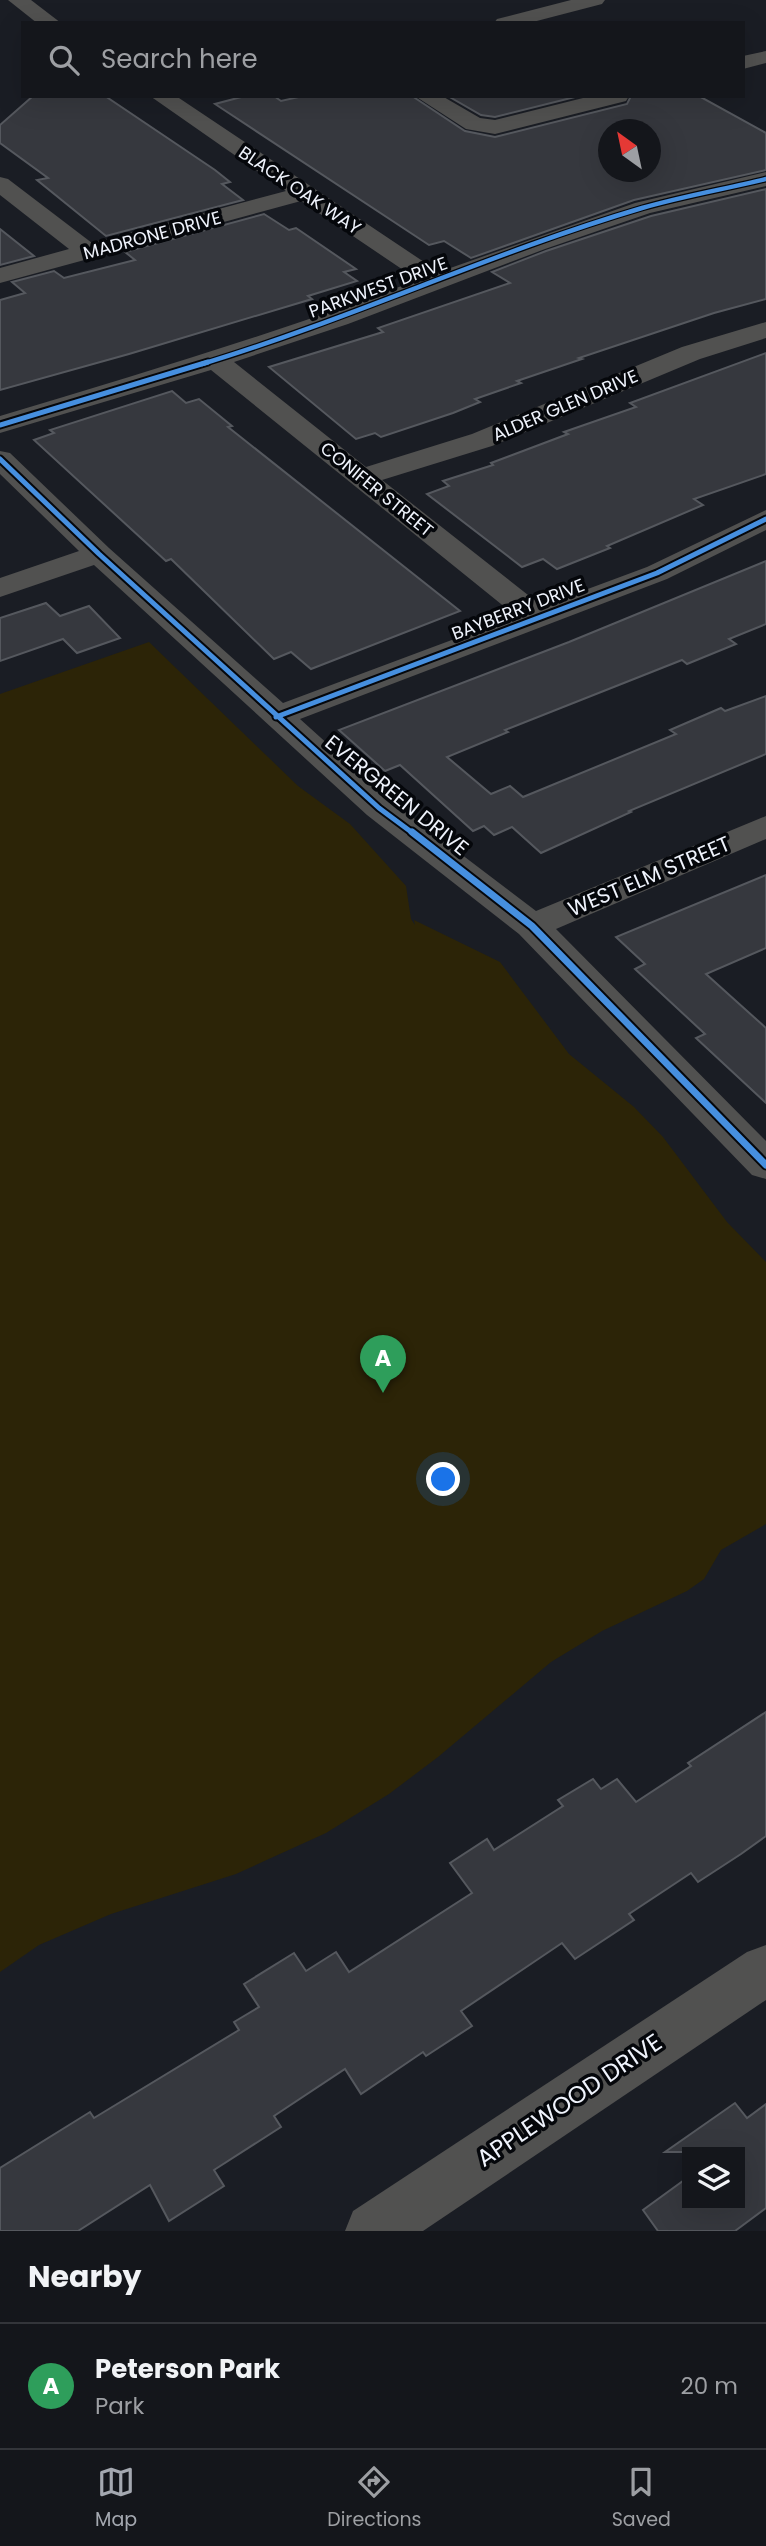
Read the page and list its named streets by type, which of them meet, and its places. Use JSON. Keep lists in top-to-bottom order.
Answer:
{
  "streets": {
    "street": [
      "BLACK OAK WAY",
      "MADRONE DRIVE",
      "PARKWEST DRIVE",
      "ALDER GLEN DRIVE",
      "CONIFER STREET",
      "BAYBERRY DRIVE",
      "EVERGREEN DRIVE",
      "WEST ELM STREET",
      "APPLEWOOD DRIVE"
    ]
  },
  "crossings": [
    ["BLACK OAK WAY", "MADRONE DRIVE"],
    ["BLACK OAK WAY", "PARKWEST DRIVE"],
    ["PARKWEST DRIVE", "CONIFER STREET"],
    ["ALDER GLEN DRIVE", "CONIFER STREET"],
    ["CONIFER STREET", "BAYBERRY DRIVE"],
    ["BAYBERRY DRIVE", "EVERGREEN DRIVE"],
    ["EVERGREEN DRIVE", "WEST ELM STREET"]
  ],
  "north": "top left",
  "page": {
    "search": "Search here",
    "pins": "A",
    "heading": "Nearby",
    "list": [
      {
        "mark": "A",
        "name": "Peterson Park",
        "note": "Park",
        "value": "20 m"
      }
    ],
    "nav": ["Map", "Directions", "Saved"]
  }
}
